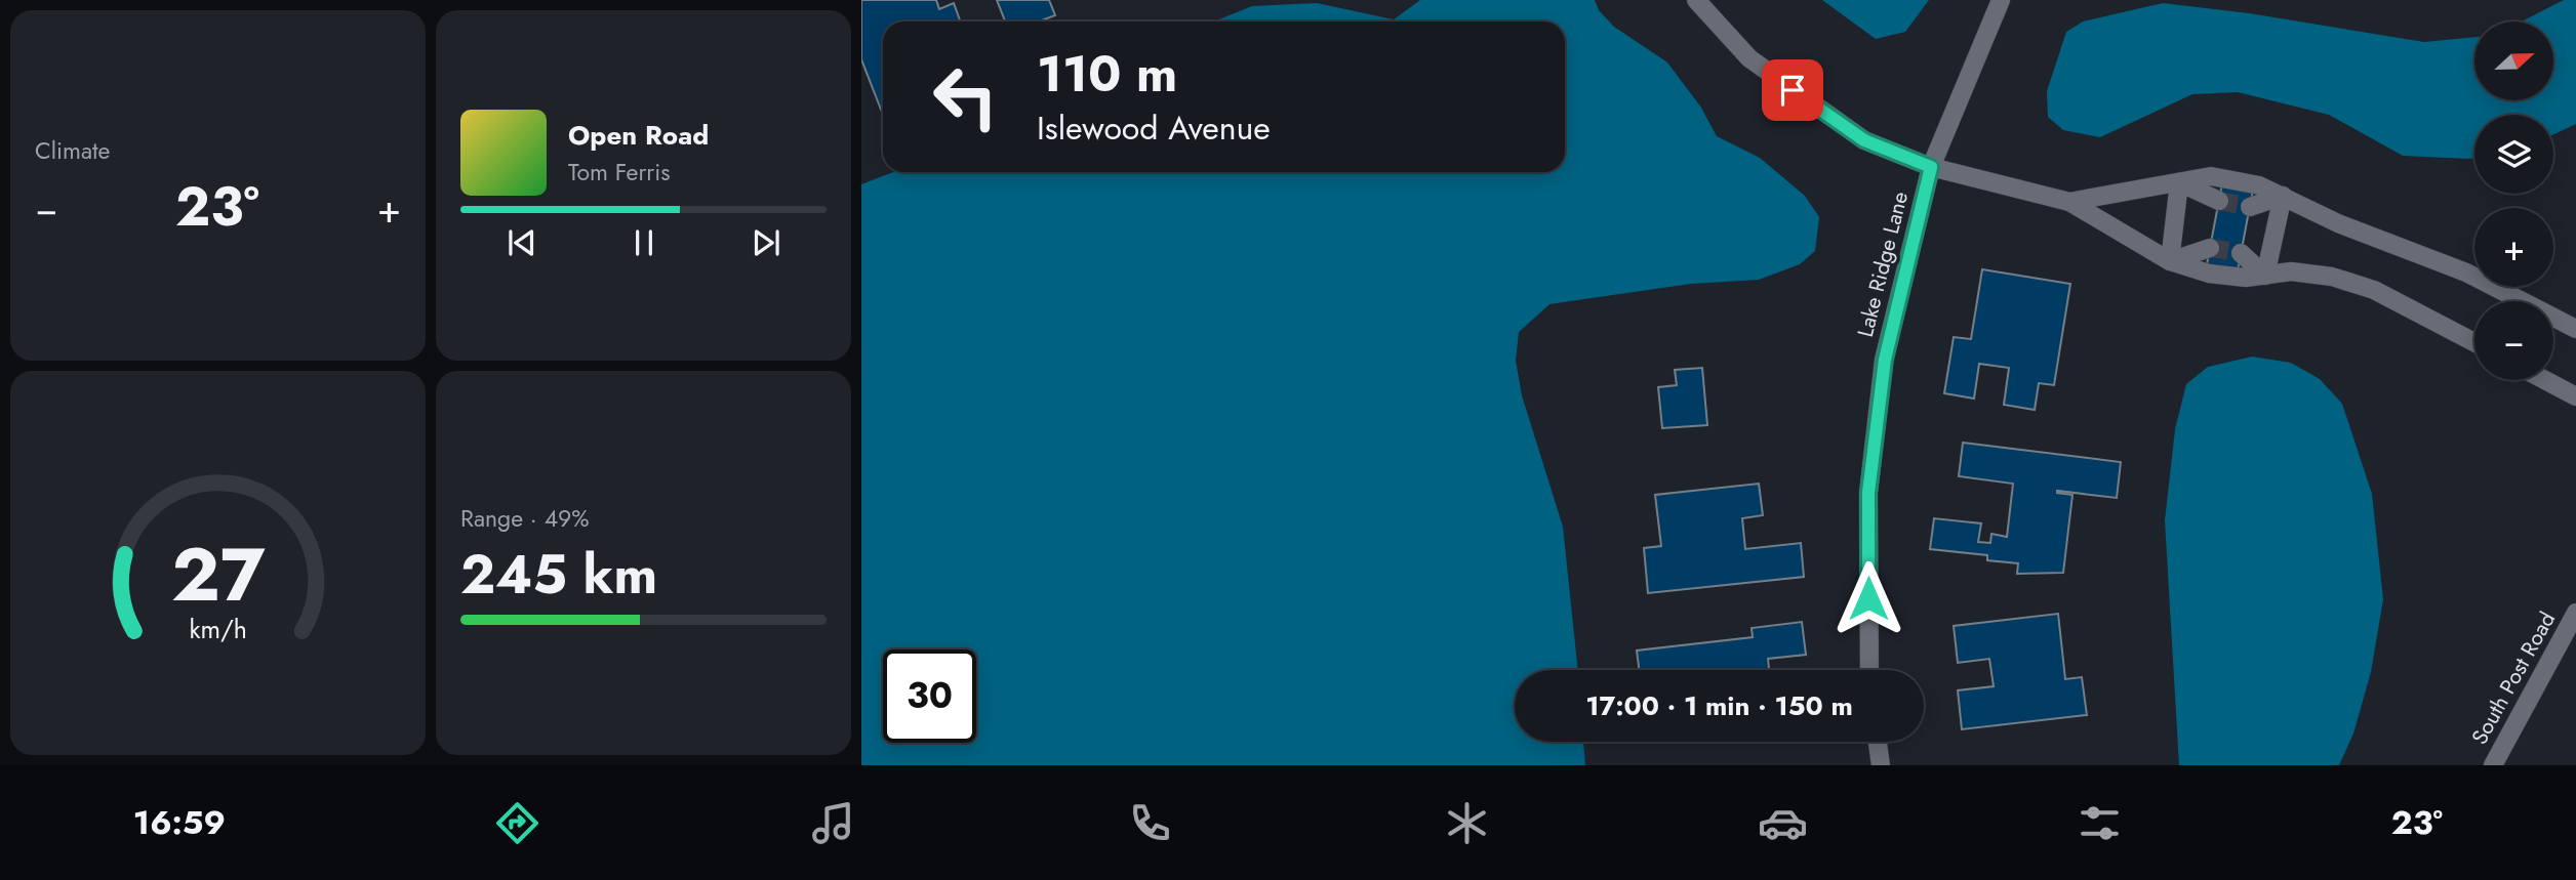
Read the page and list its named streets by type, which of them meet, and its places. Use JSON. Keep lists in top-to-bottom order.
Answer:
{
  "streets": {
    "street": ["Lake Ridge Lane", "South Post Road"]
  },
  "north": "right",
  "page": {
    "tile": [
      "Climate",
      ["Range · 49%", "245 km"]
    ],
    "map_buttons": ["+", "−"],
    "turn": ["110 m", "Islewood Avenue"],
    "song": ["Open Road", "Tom Ferris"],
    "heat": ["−", "23°", "+"],
    "limit": "30",
    "trip": "17:00 · 1 min · 150 m",
    "tabs": ["16:59", "23°"],
    "gauge": ["27", "km/h"]
  }
}
